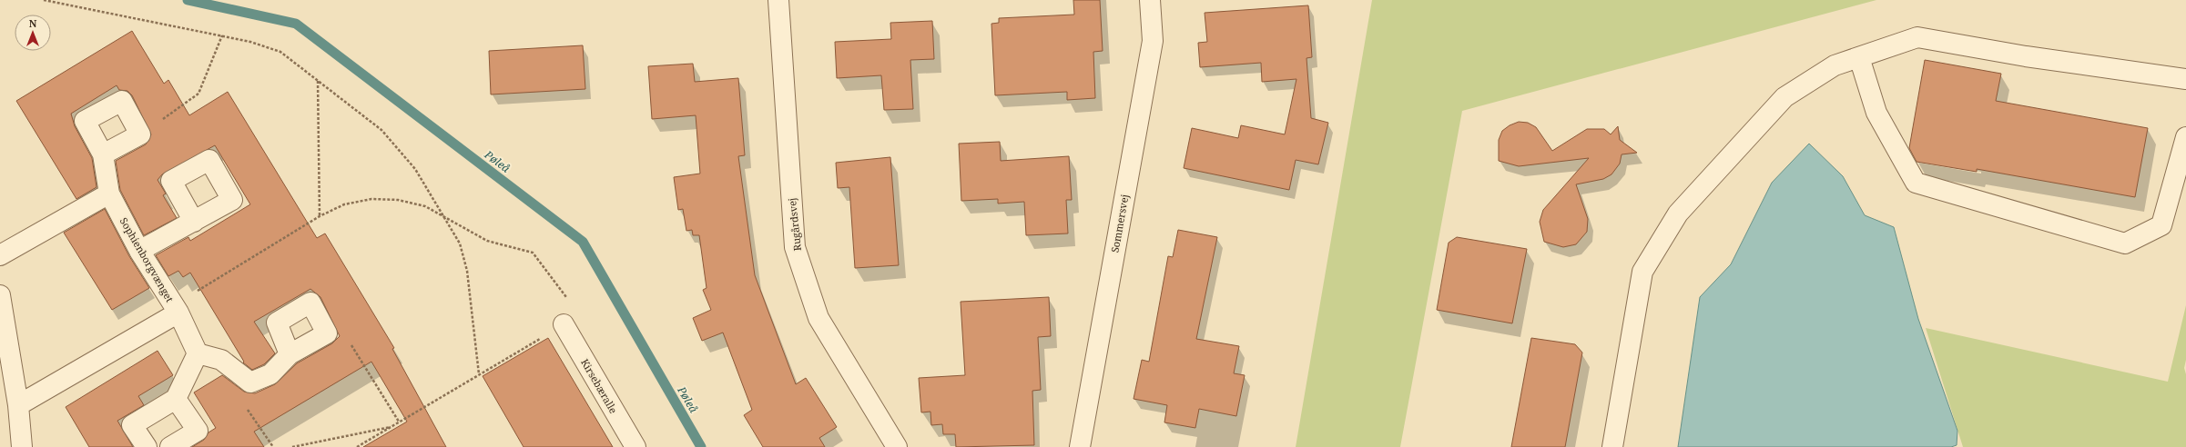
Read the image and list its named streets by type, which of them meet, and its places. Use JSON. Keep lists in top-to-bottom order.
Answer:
{
  "streets": {
    "street": [
      "Sommersvej",
      "Rugårdsvej",
      "Sophienborgvænget",
      "Kirsebæralle"
    ]
  },
  "water": ["Pøleå"],
  "north": "top"
}
